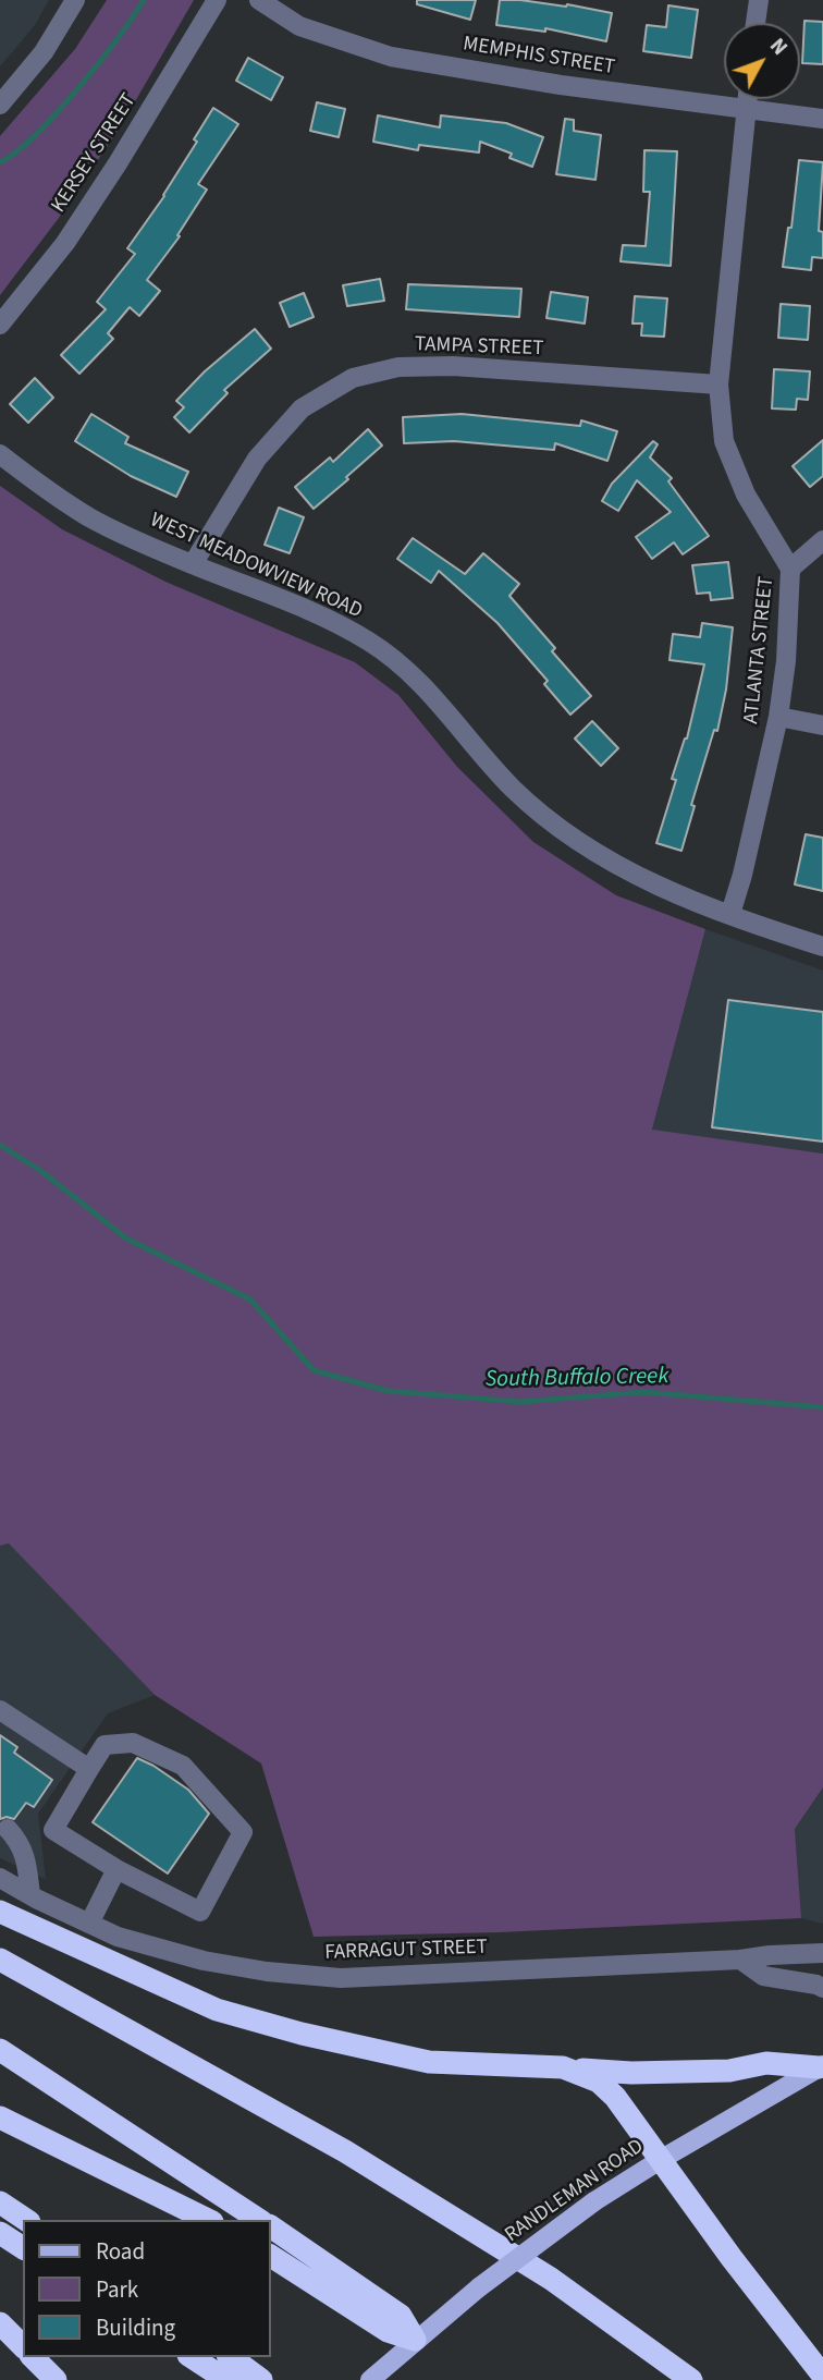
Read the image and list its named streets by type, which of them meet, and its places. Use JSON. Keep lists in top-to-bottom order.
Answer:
{
  "streets": {
    "main road": ["RANDLEMAN ROAD"],
    "street": [
      "MEMPHIS STREET",
      "KERSEY STREET",
      "TAMPA STREET",
      "WEST MEADOWVIEW ROAD",
      "ATLANTA STREET",
      "FARRAGUT STREET"
    ]
  },
  "crossings": [
    ["MEMPHIS STREET", "ATLANTA STREET"],
    ["TAMPA STREET", "WEST MEADOWVIEW ROAD"],
    ["TAMPA STREET", "ATLANTA STREET"],
    ["WEST MEADOWVIEW ROAD", "ATLANTA STREET"]
  ],
  "water": ["South Buffalo Creek"],
  "legend": ["Road", "Park", "Building"],
  "north": "top right"
}
